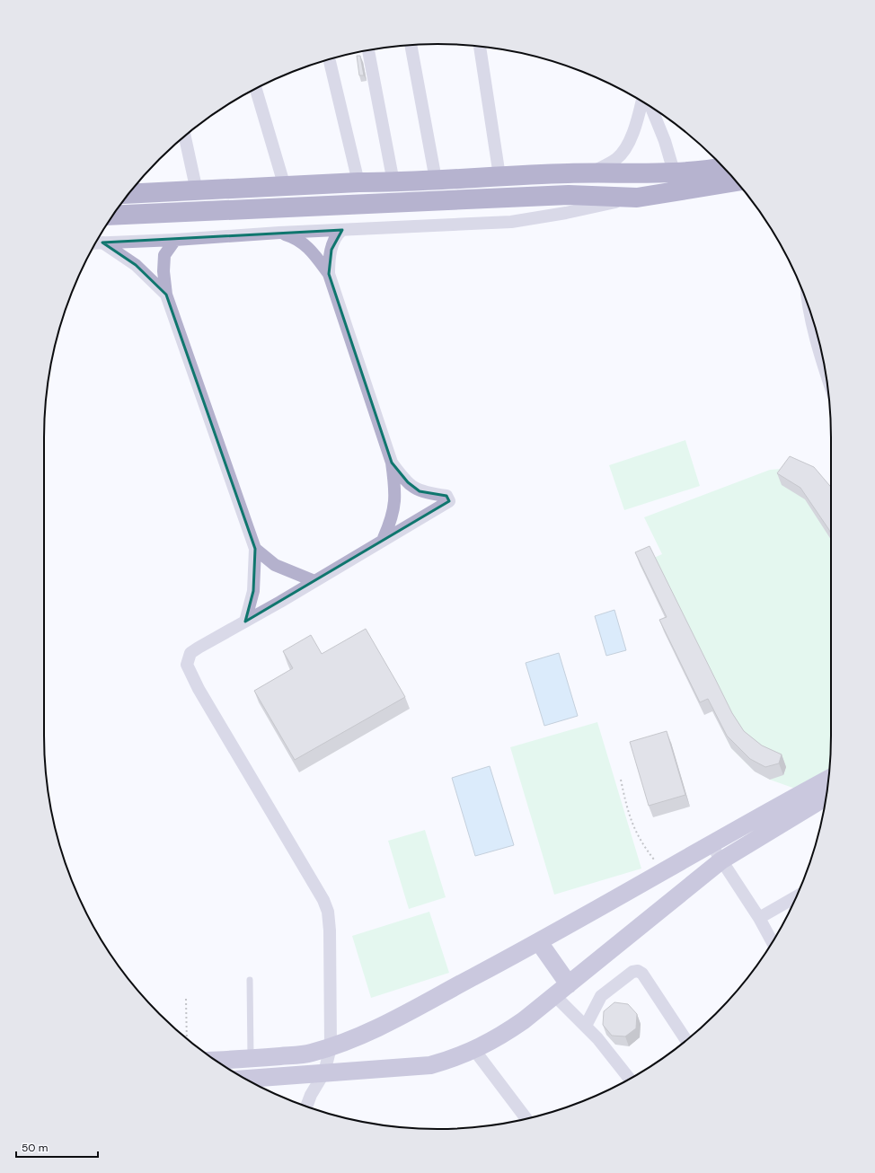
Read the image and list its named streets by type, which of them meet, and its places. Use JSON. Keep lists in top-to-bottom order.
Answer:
{
  "scale_bar": "50 m"
}
